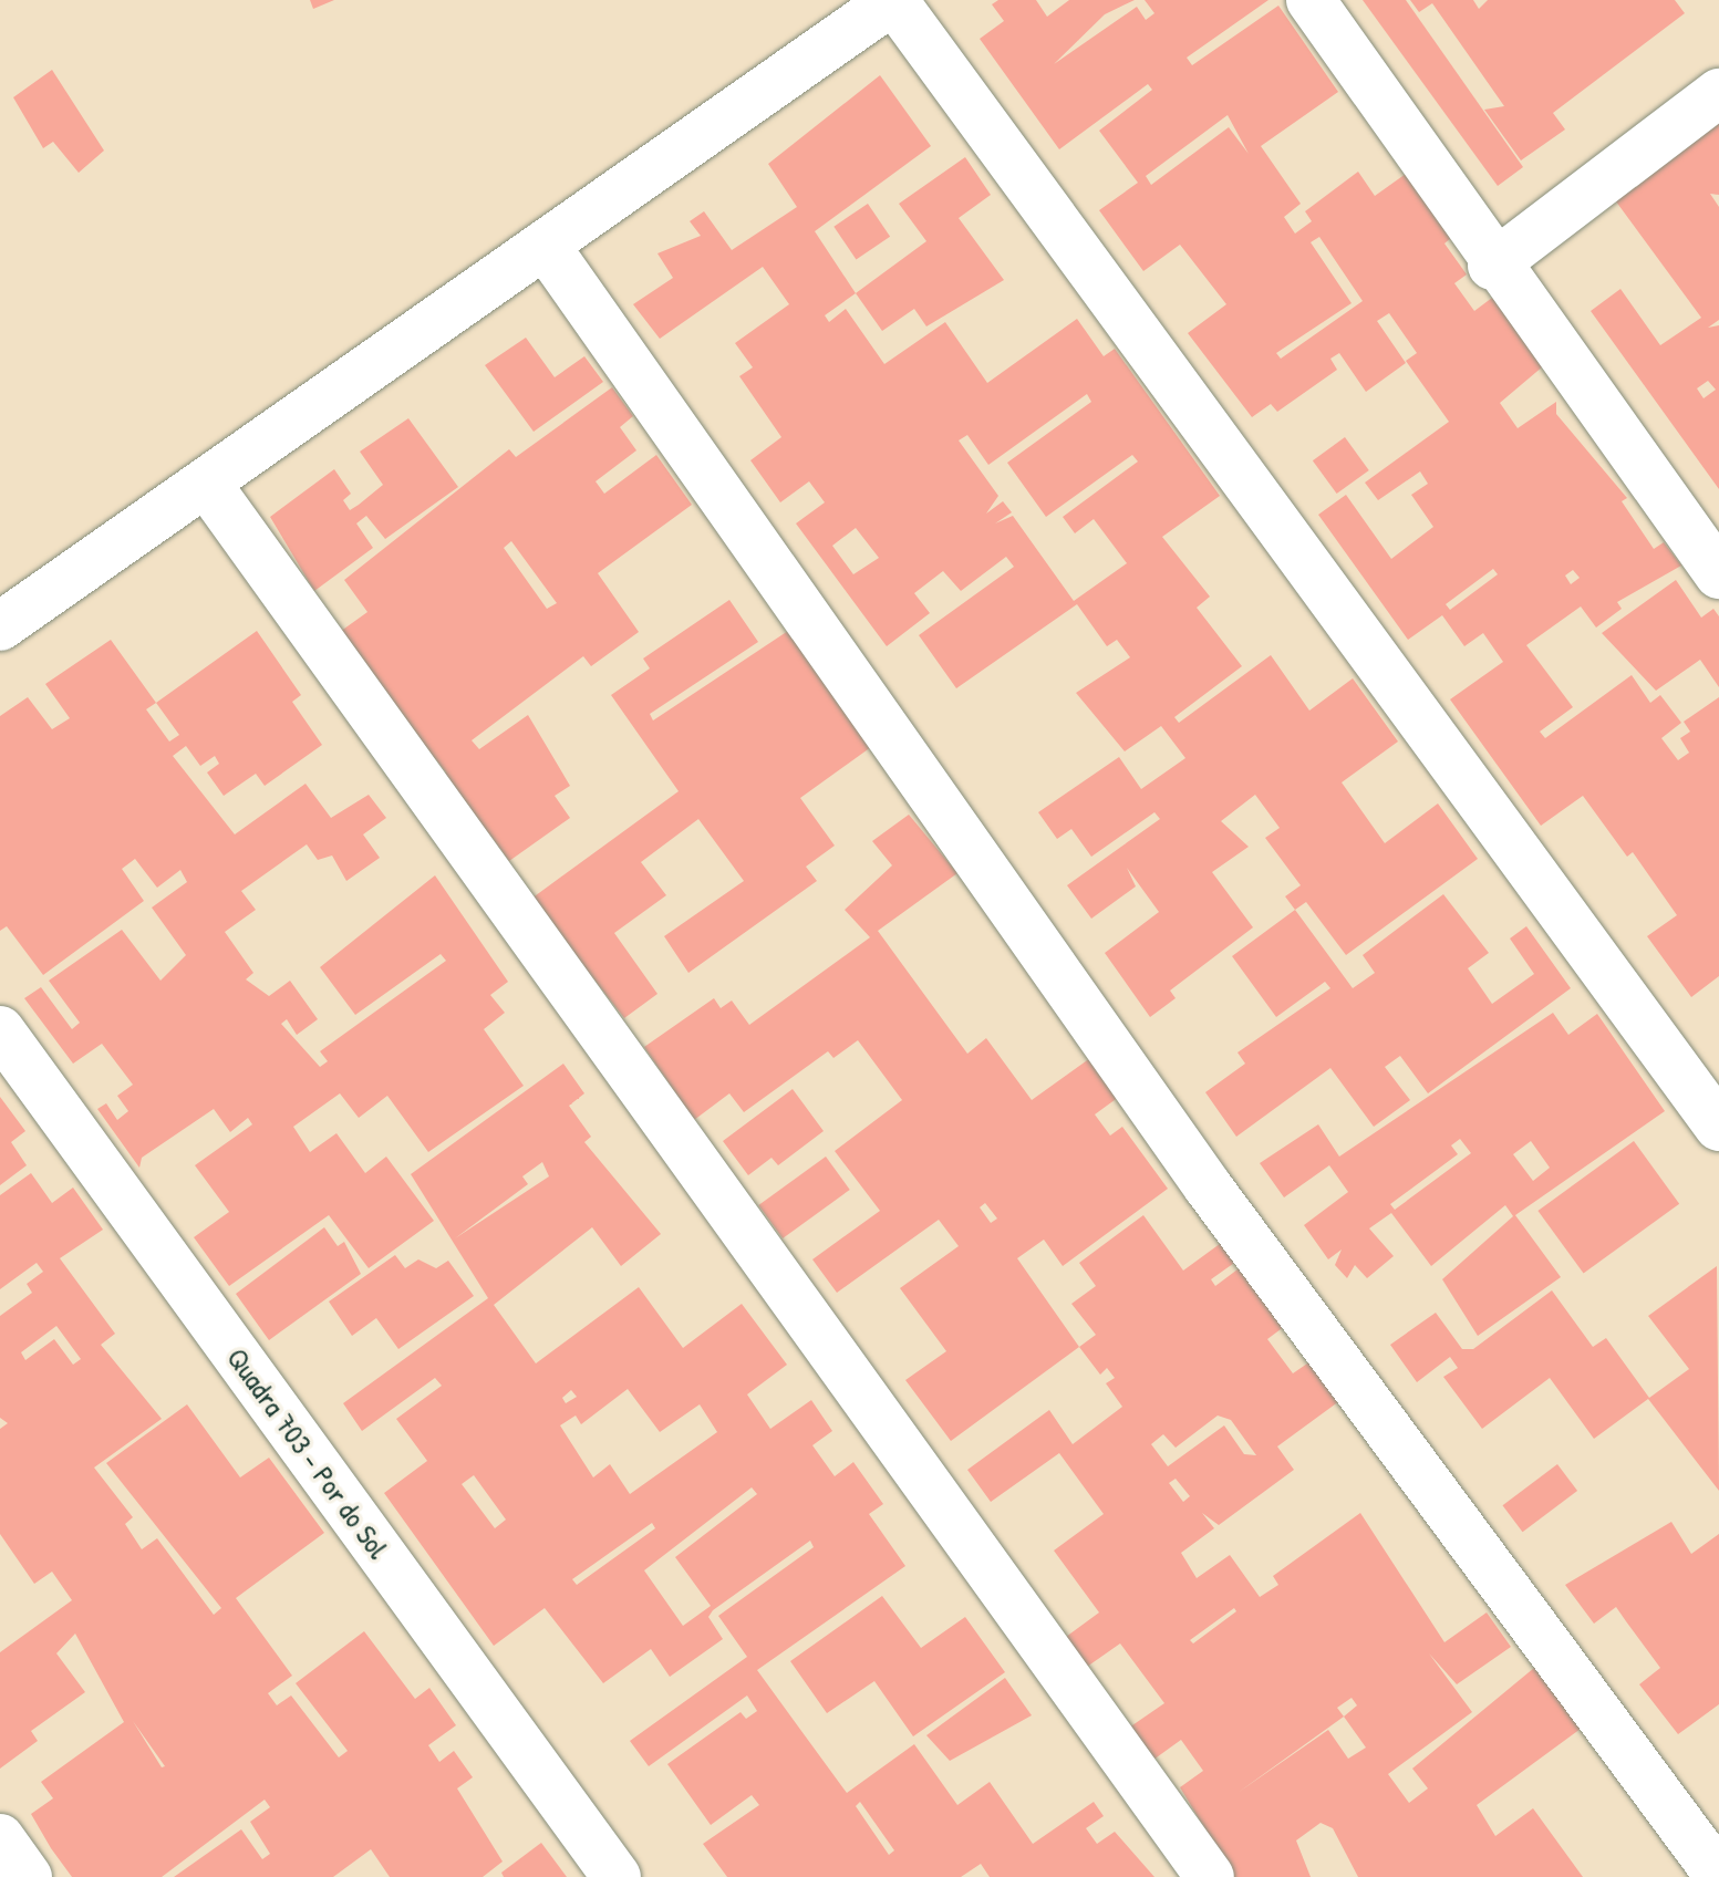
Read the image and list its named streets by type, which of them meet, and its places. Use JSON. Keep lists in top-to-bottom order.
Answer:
{
  "streets": {
    "street": ["Quadra 703 - Por do Sol"]
  }
}
